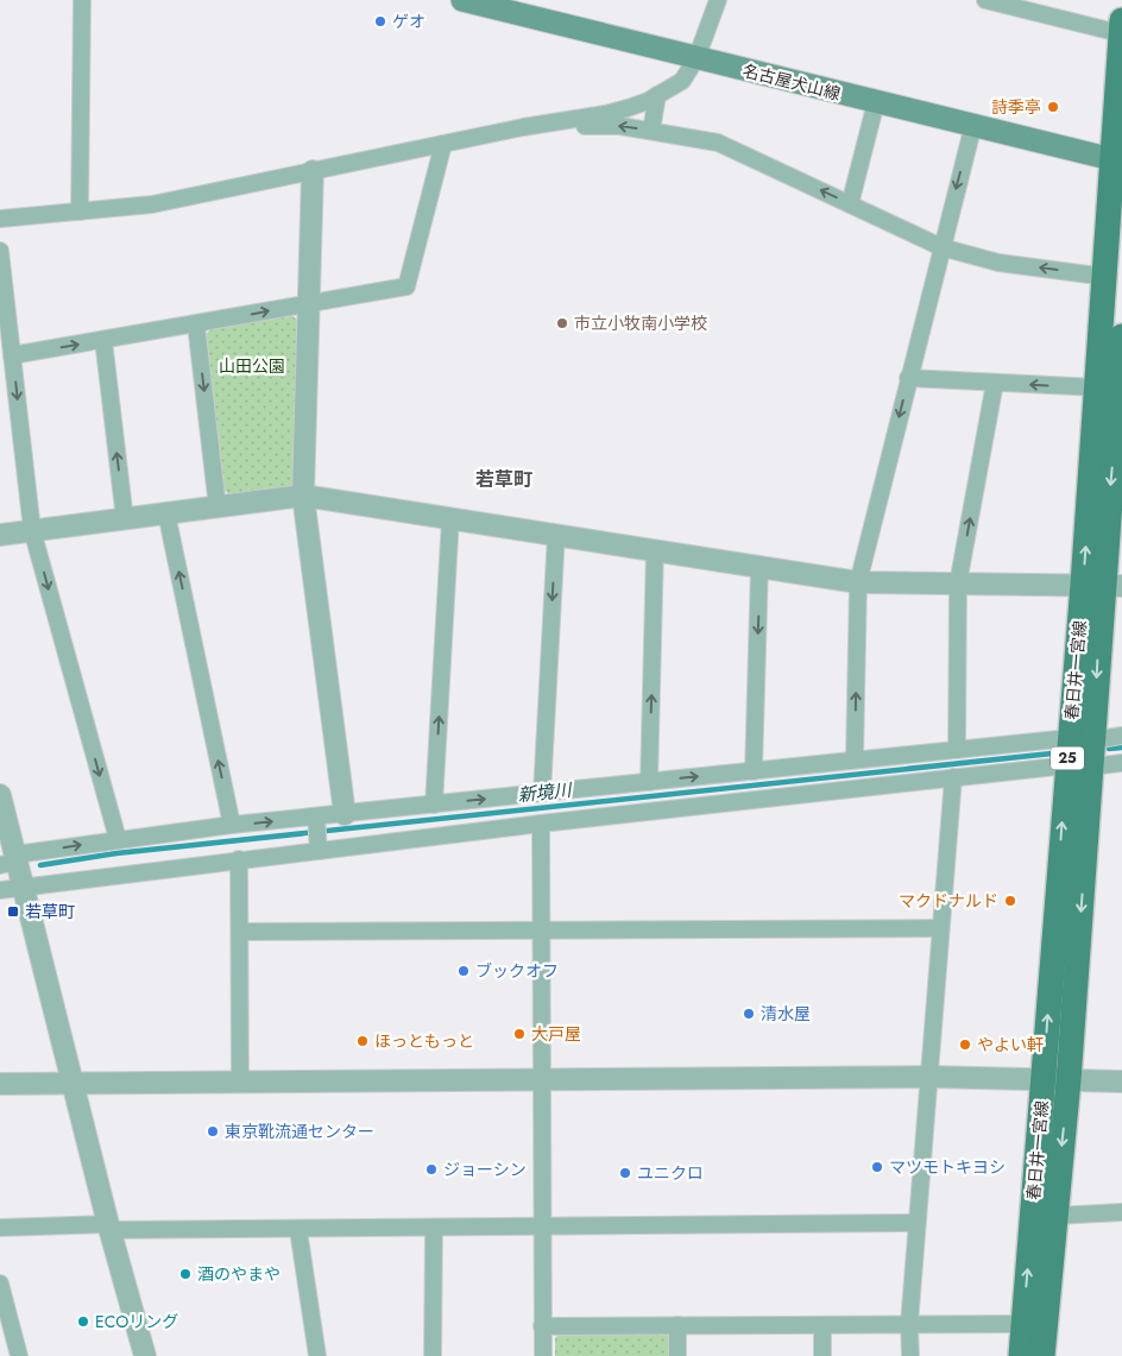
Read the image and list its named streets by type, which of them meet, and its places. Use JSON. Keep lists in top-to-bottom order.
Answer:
{
  "streets": {
    "main road": ["名古屋犬山線", "春日井一宮線", "25"]
  },
  "crossings": [
    ["名古屋犬山線", "春日井一宮線"]
  ],
  "districts": ["若草町"],
  "water": ["新境川"],
  "parks": ["山田公園"],
  "places": {
    "other": [
      "ゲオ",
      "詩季亭",
      "市立小牧南小学校",
      "マクドナルド",
      "ブックオフ",
      "清水屋",
      "大戸屋",
      "ほっともっと",
      "やよい軒",
      "東京靴流通センター",
      "マツモトキヨシ",
      "ジョーシン",
      "ユニクロ",
      "酒のやまや",
      "ECOリング"
    ],
    "transit": ["若草町"]
  }
}
